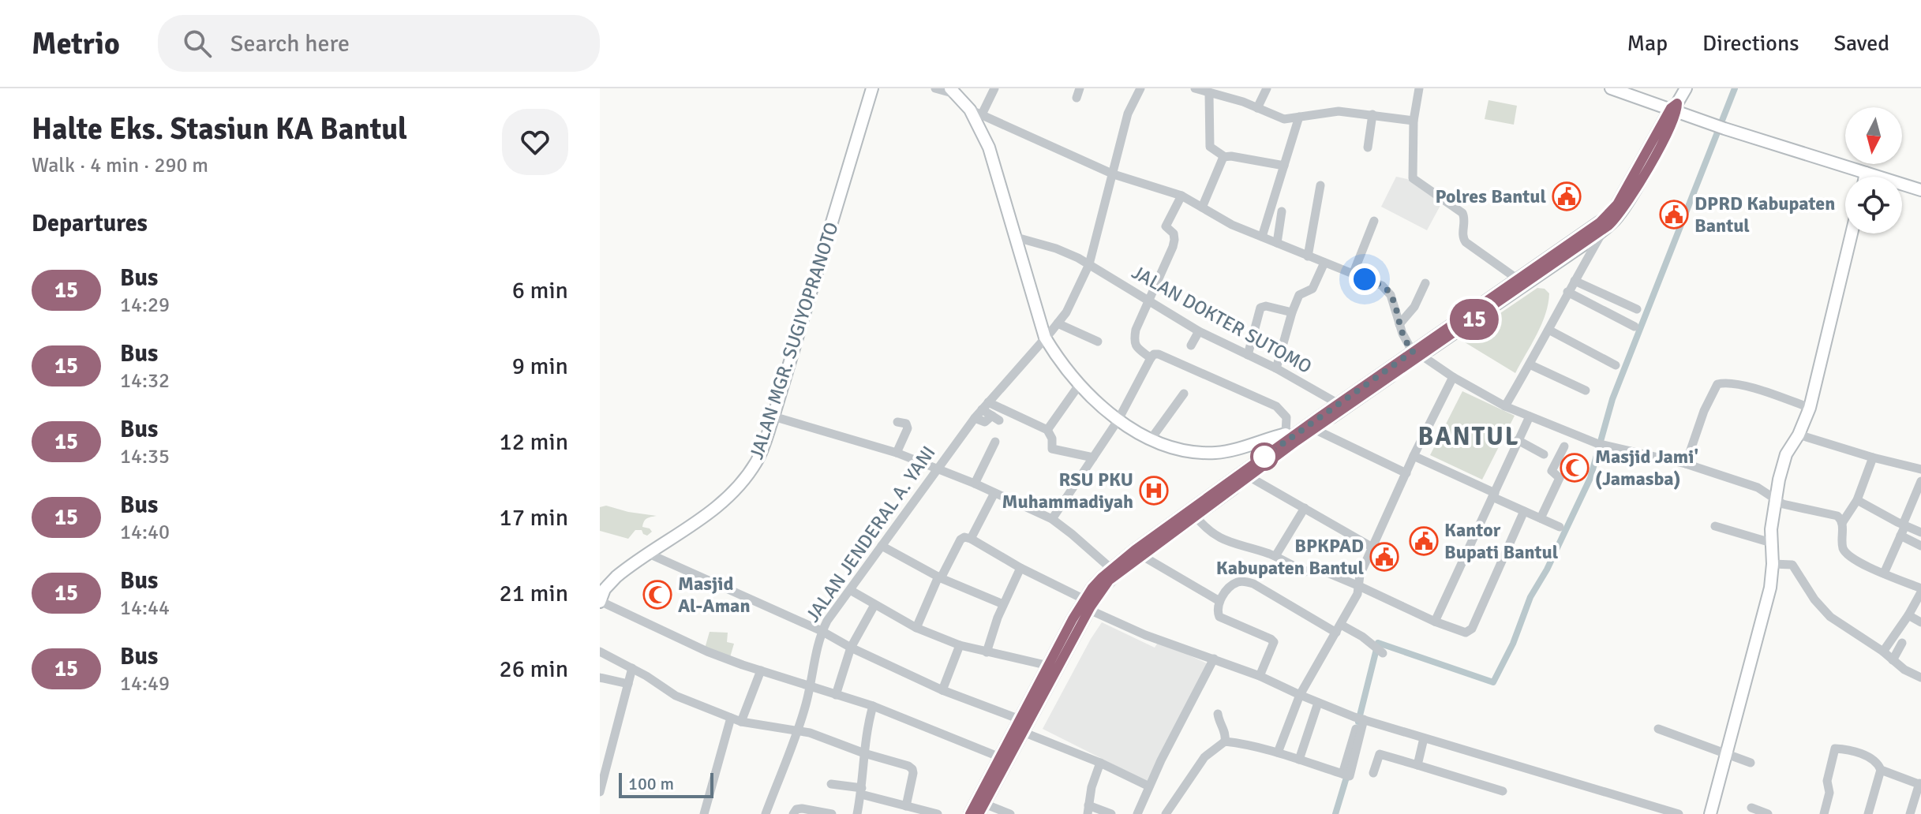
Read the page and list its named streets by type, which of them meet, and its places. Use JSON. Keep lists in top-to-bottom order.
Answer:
{
  "streets": {
    "main road": ["JALAN MGR. SUGIYOPRANOTO"],
    "street": ["JALAN DOKTER SUTOMO", "JALAN JENDERAL A. YANI"]
  },
  "crossings": [
    ["JALAN DOKTER SUTOMO", "JALAN JENDERAL A. YANI"]
  ],
  "districts": ["BANTUL"],
  "places": {
    "public building": [
      "Polres Bantul",
      "DPRD Kabupaten Bantul",
      "Kantor Bupati Bantul",
      "BPKPAD Kabupaten Bantul"
    ],
    "mosque": ["Masjid Jami' (Jamasba)", "Masjid Al-Aman"],
    "hospital": ["RSU PKU Muhammadiyah"]
  },
  "lines": ["bus line 15"],
  "scale_bar": "100 m",
  "north": "bottom",
  "page": {
    "header": "Metrio",
    "search": "Search here",
    "nav": ["Map", "Directions", "Saved"],
    "heading": [
      ["Halte Eks. Stasiun KA Bantul", "Walk · 4 min · 290 m"],
      "Departures"
    ],
    "on_map": "15",
    "list": [
      {
        "mark": "15",
        "name": "Bus",
        "note": "14:29",
        "value": "6 min"
      },
      {
        "mark": "15",
        "name": "Bus",
        "note": "14:32",
        "value": "9 min"
      },
      {
        "mark": "15",
        "name": "Bus",
        "note": "14:35",
        "value": "12 min"
      },
      {
        "mark": "15",
        "name": "Bus",
        "note": "14:40",
        "value": "17 min"
      },
      {
        "mark": "15",
        "name": "Bus",
        "note": "14:44",
        "value": "21 min"
      },
      {
        "mark": "15",
        "name": "Bus",
        "note": "14:49",
        "value": "26 min"
      }
    ],
    "scale": "100 m"
  }
}
